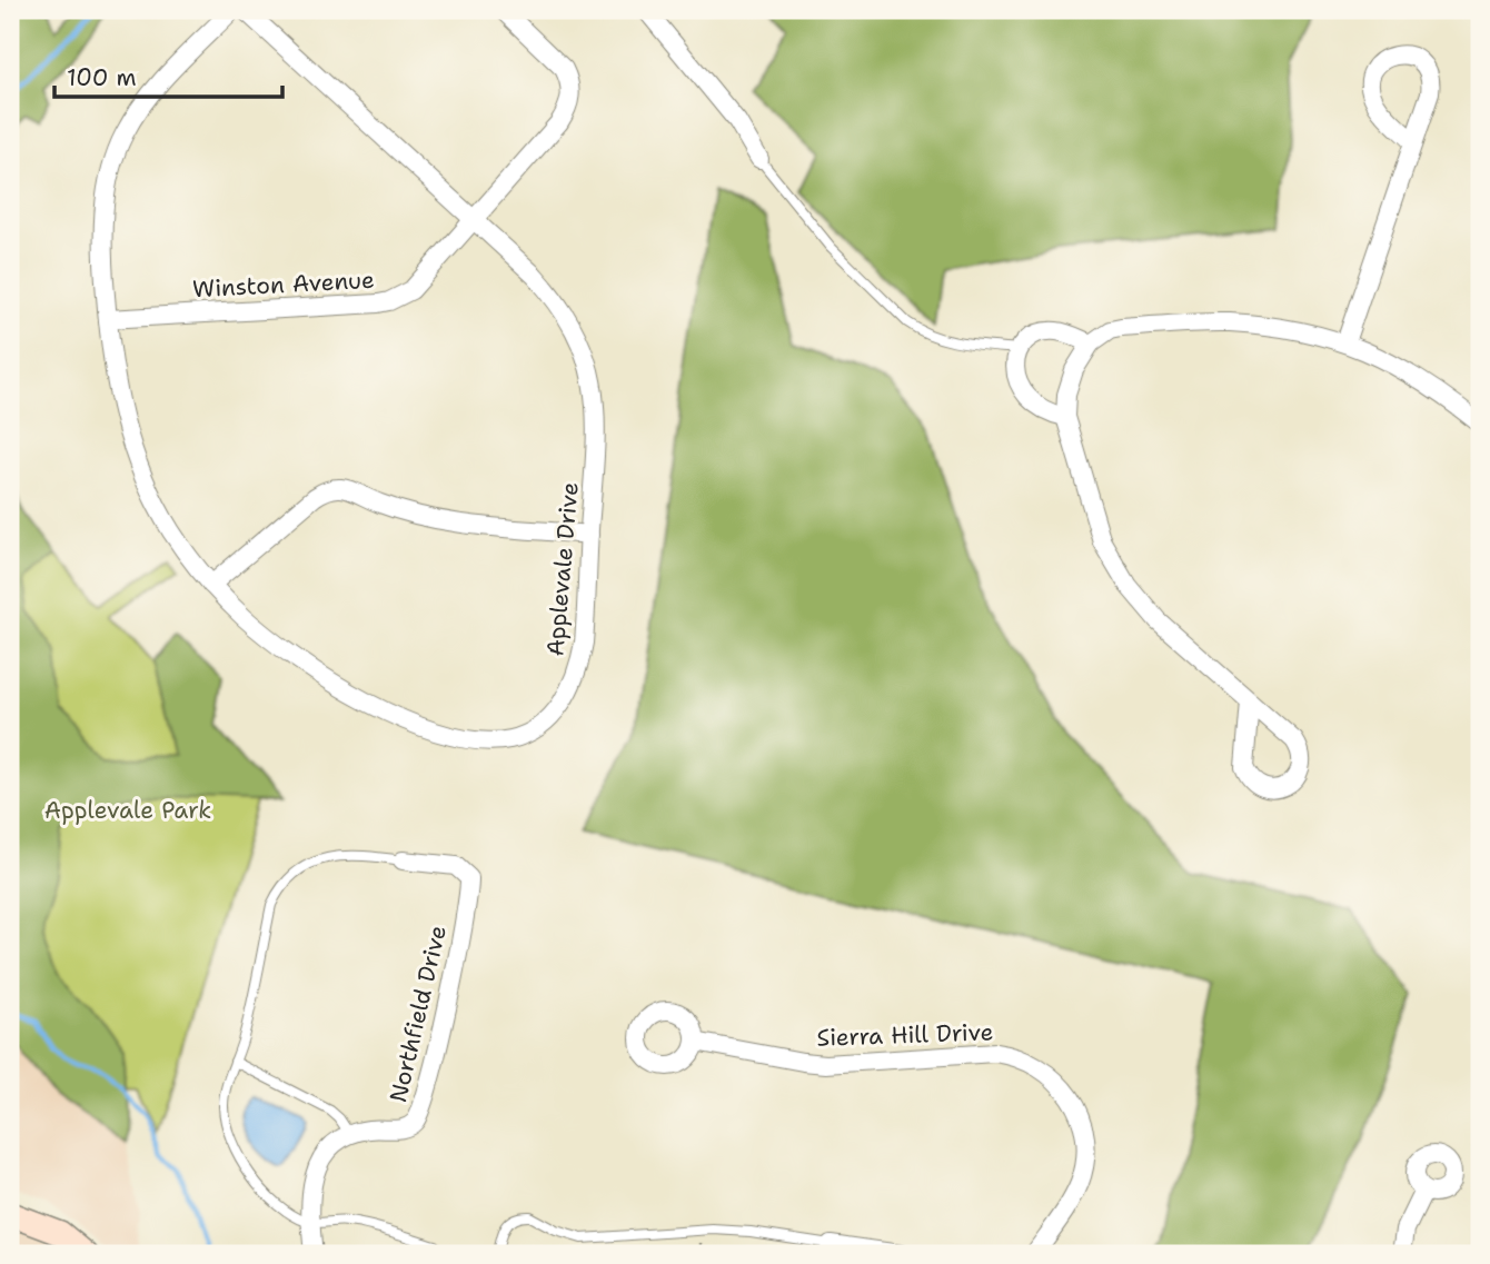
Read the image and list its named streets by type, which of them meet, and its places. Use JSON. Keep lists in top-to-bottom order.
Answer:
{
  "streets": {
    "street": [
      "Winston Avenue",
      "Applevale Drive",
      "Northfield Drive",
      "Sierra Hill Drive"
    ]
  },
  "crossings": [
    ["Winston Avenue", "Applevale Drive"]
  ],
  "parks": ["Applevale Park"],
  "scale_bar": "100 m"
}
